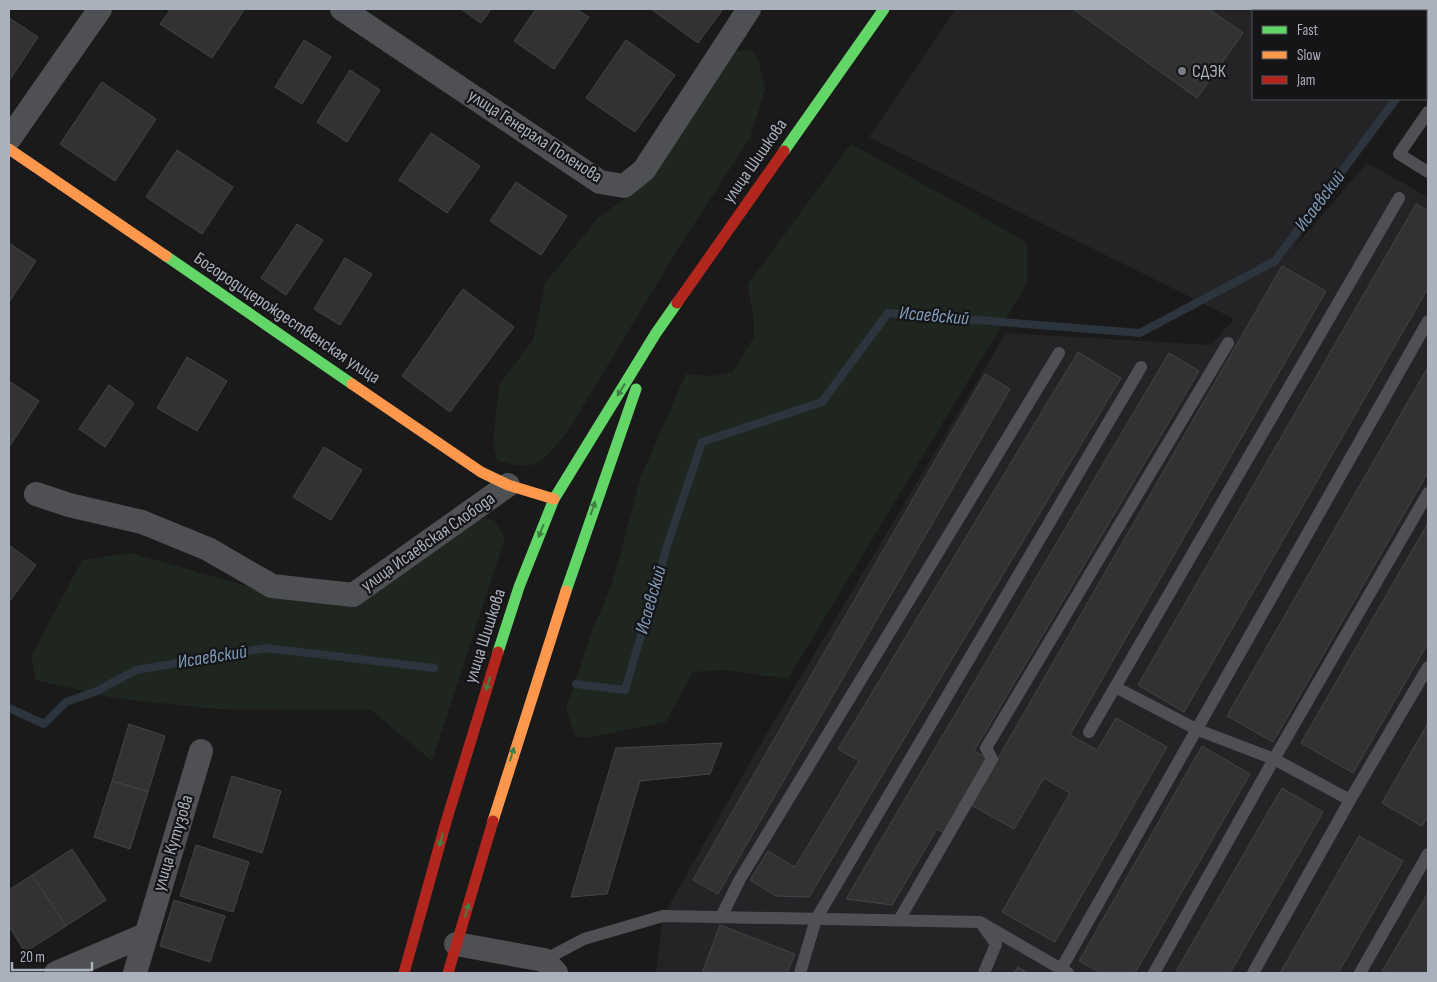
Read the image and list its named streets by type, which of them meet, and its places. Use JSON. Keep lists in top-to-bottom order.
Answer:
{
  "streets": {
    "main road": ["улица Шишкова", "Богородицерождественская улица"],
    "street": ["улица Генерала Поленова", "улица Исаевская Слобода", "улица Кутузова"]
  },
  "crossings": [
    ["улица Шишкова", "Богородицерождественская улица"],
    ["Богородицерождественская улица", "улица Исаевская Слобода"]
  ],
  "water": ["Исаевский"],
  "places": ["СДЭК"],
  "legend": ["Fast", "Slow", "Jam"],
  "scale_bar": "20 m"
}
